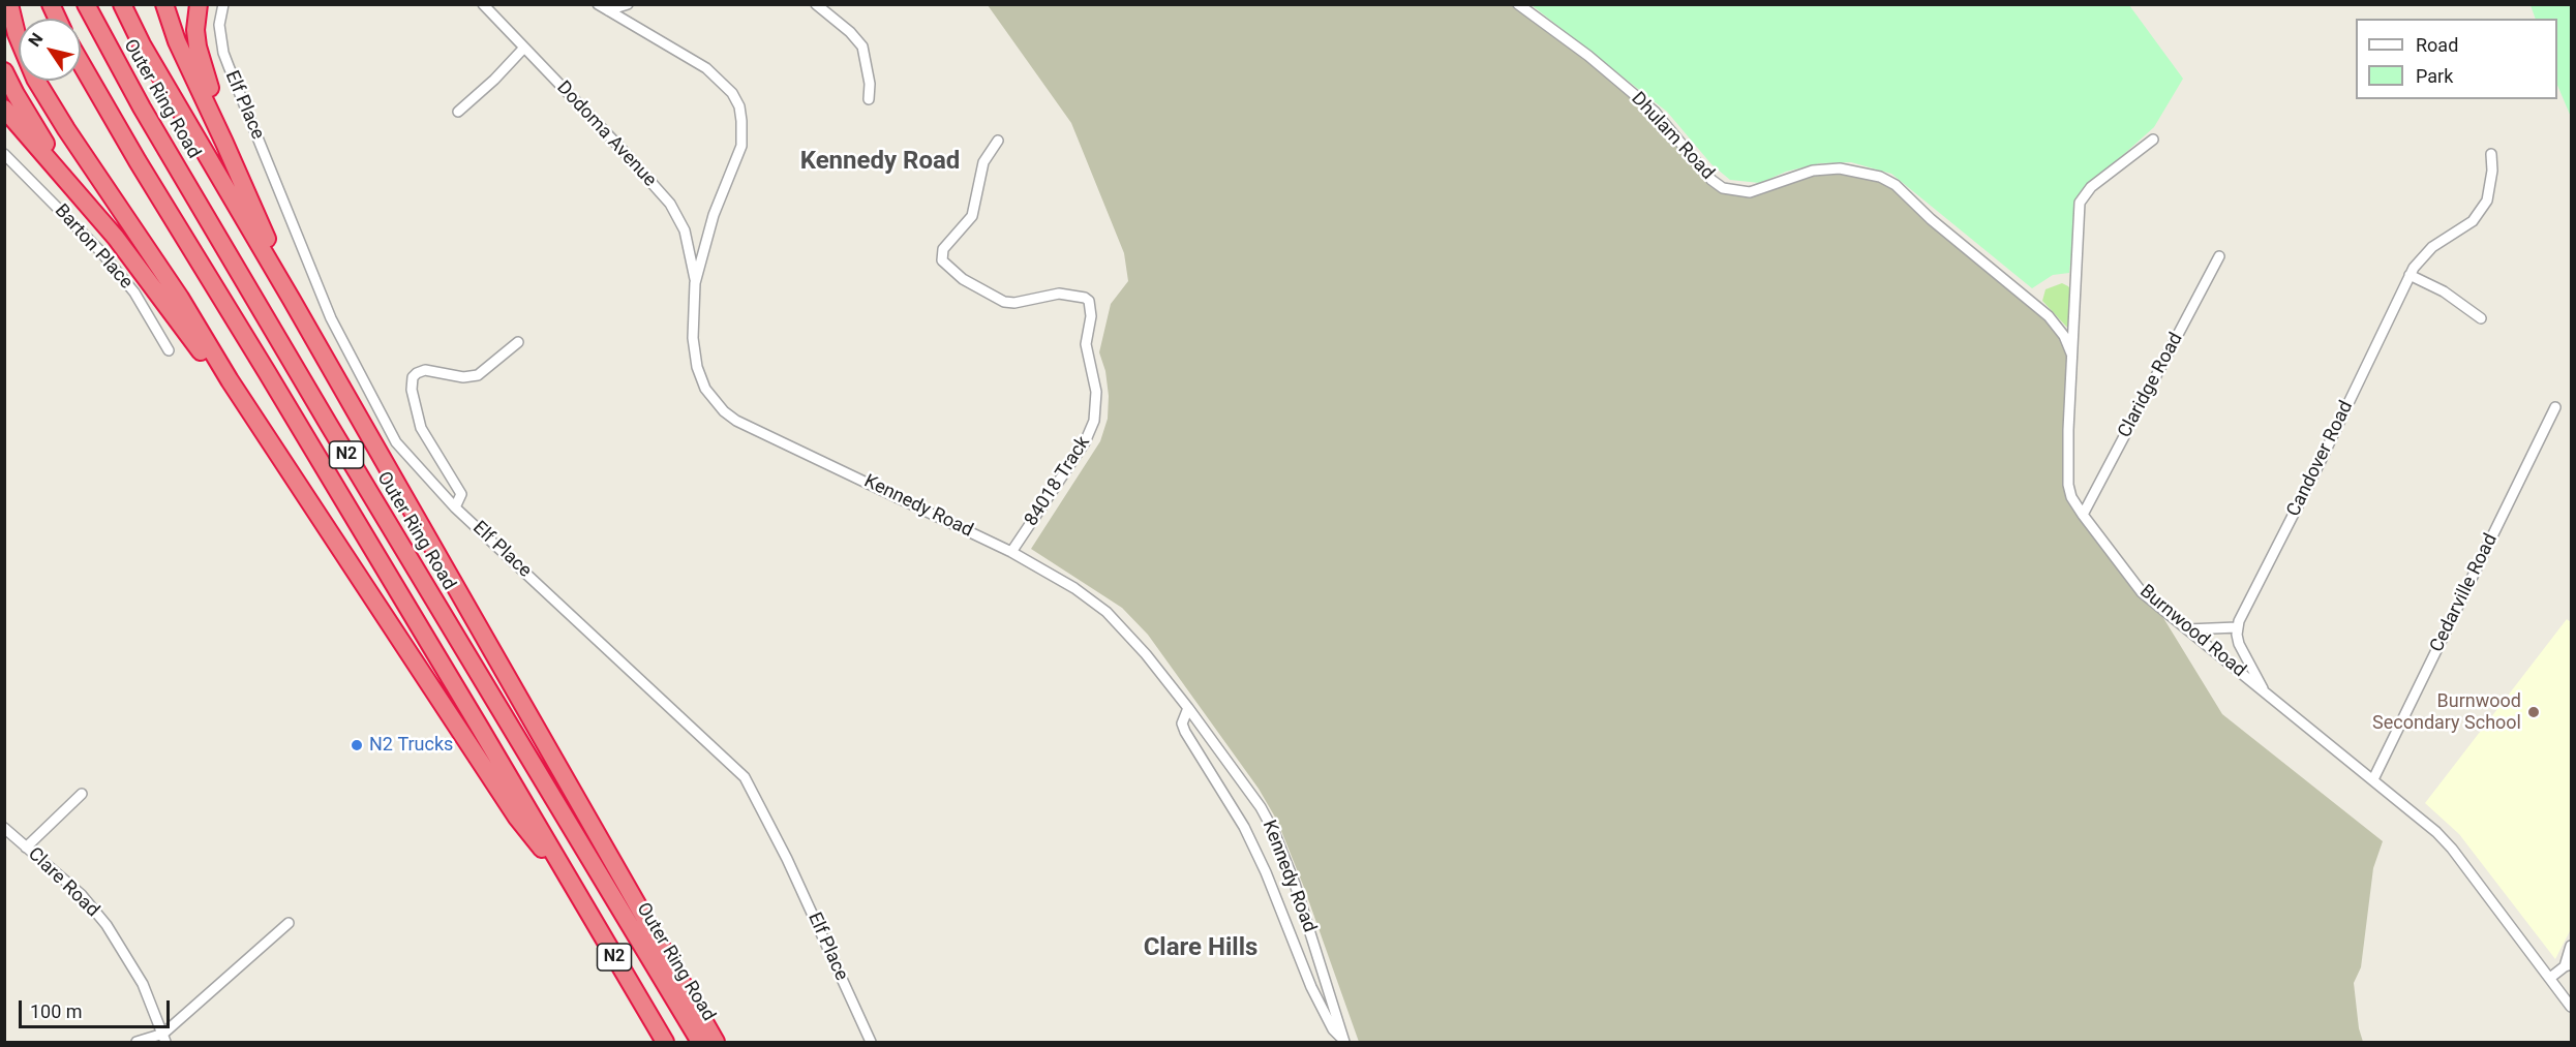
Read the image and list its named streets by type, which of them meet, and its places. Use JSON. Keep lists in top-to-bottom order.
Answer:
{
  "streets": {
    "highway": ["Outer Ring Road", "N2"],
    "street": [
      "Elf Place",
      "Dodoma Avenue",
      "Dhulam Road",
      "Barton Place",
      "Claridge Road",
      "Candover Road",
      "84018 Track",
      "Kennedy Road",
      "Cedarville Road",
      "Burnwood Road",
      "Clare Road"
    ]
  },
  "crossings": [
    ["Dodoma Avenue", "Kennedy Road"],
    ["Dhulam Road", "Burnwood Road"],
    ["Claridge Road", "Burnwood Road"],
    ["84018 Track", "Kennedy Road"],
    ["Cedarville Road", "Burnwood Road"]
  ],
  "districts": ["Kennedy Road", "Clare Hills"],
  "places": ["Burnwood Secondary School", "N2 Trucks"],
  "legend": ["Road", "Park"],
  "scale_bar": "100 m",
  "north": "top left"
}
